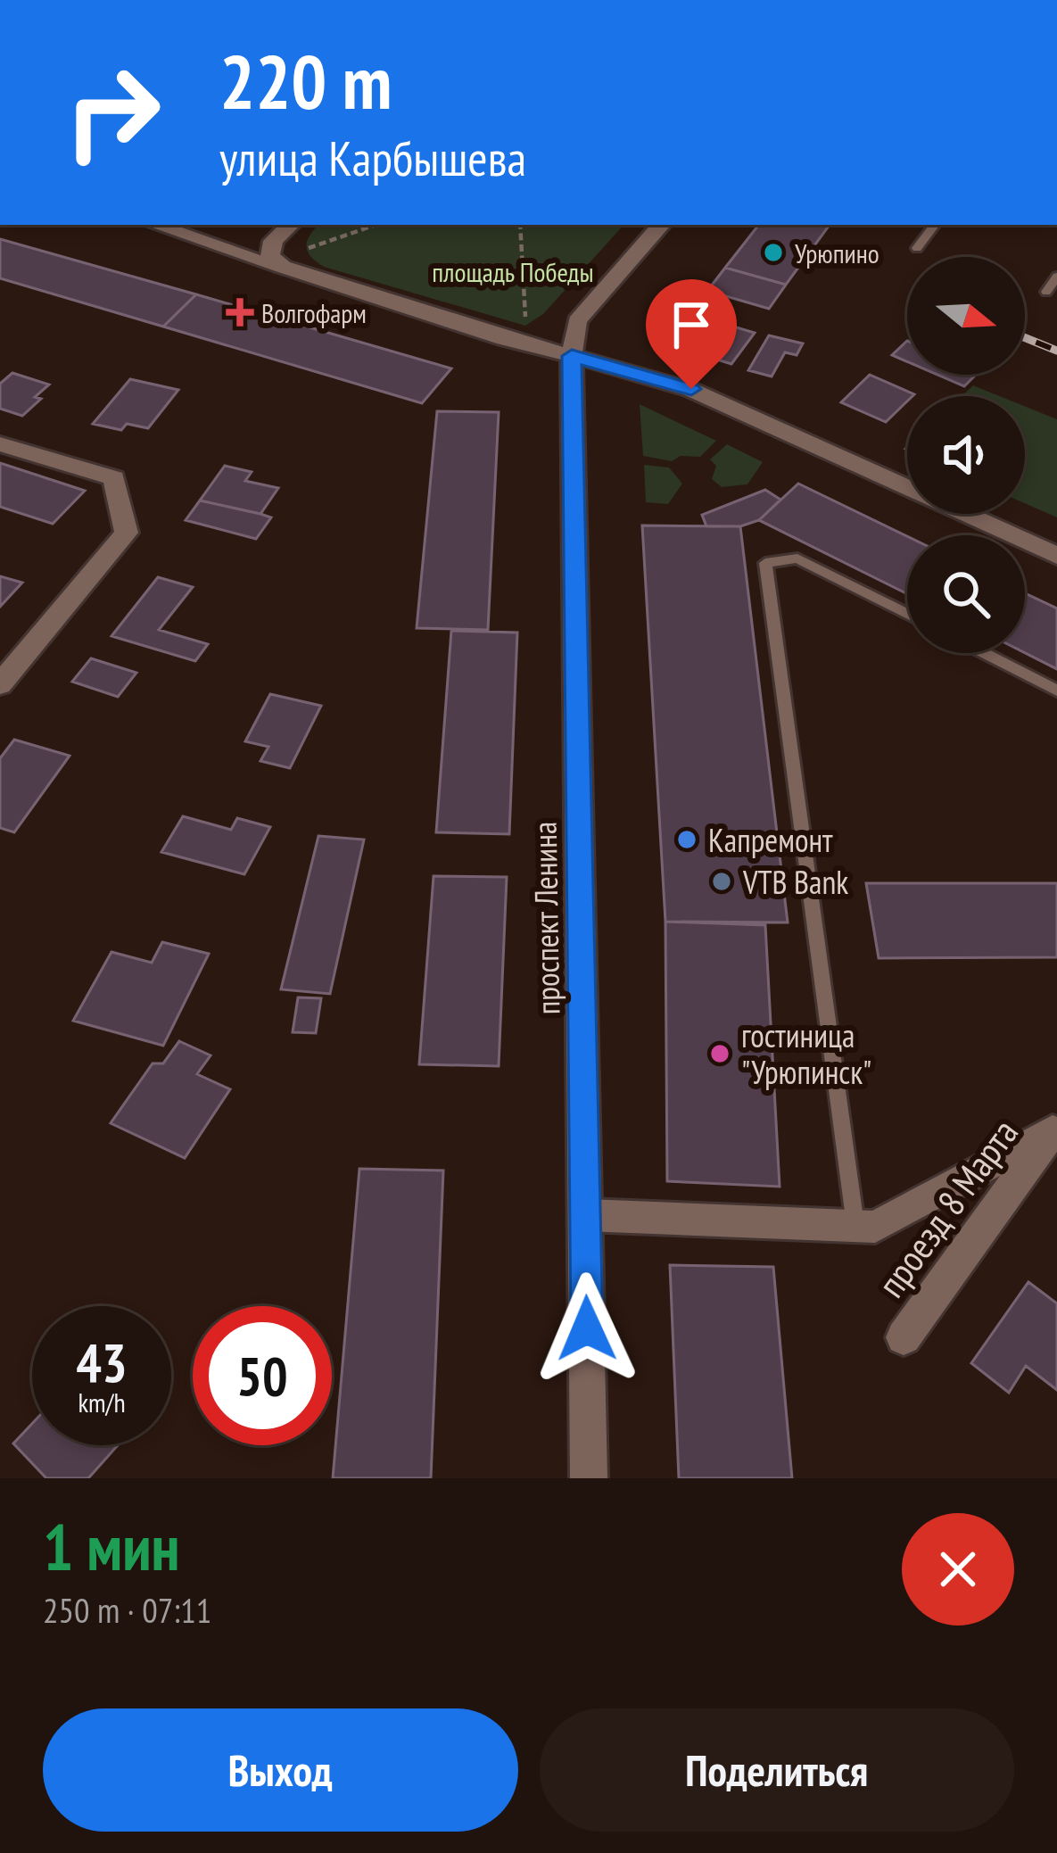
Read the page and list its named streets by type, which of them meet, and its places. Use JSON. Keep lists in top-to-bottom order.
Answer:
{
  "streets": {
    "main road": ["проспект Ленина", "проезд 8 Марта"]
  },
  "parks": ["площадь Победы"],
  "places": {
    "other": [
      "Урюпино",
      "Капремонт",
      "VTB Bank",
      "гостиница \"Урюпинск\""
    ],
    "health": ["Волгофарм"]
  },
  "north": "right",
  "page": {
    "turn": ["220 m", "улица Карбышева"],
    "speed": "43 km/h",
    "limit": "50",
    "heading": ["1 мин", "250 m · 07:11"],
    "buttons": ["Выход", "Поделиться"]
  }
}
